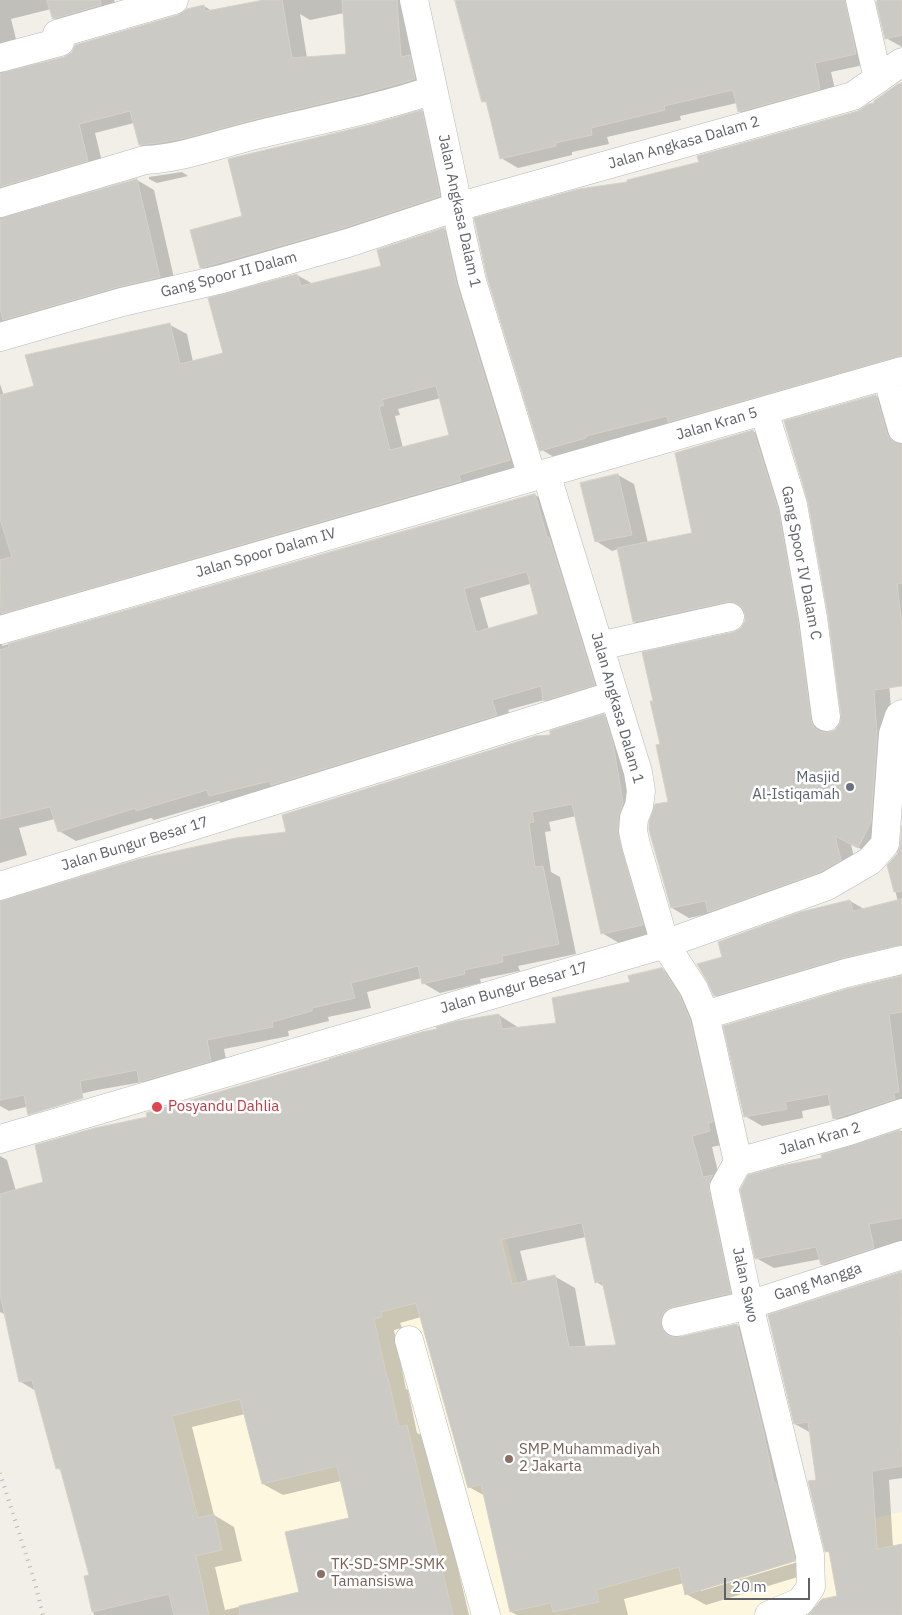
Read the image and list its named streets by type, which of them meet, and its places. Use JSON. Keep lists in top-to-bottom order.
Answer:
{
  "streets": {
    "street": [
      "Jalan Angkasa Dalam 2",
      "Jalan Angkasa Dalam 1",
      "Gang Spoor II Dalam",
      "Jalan Kran 5",
      "Jalan Spoor Dalam IV",
      "Gang Spoor IV Dalam C",
      "Jalan Bungur Besar 17",
      "Jalan Kran 2",
      "Gang Mangga",
      "Jalan Sawo"
    ]
  },
  "crossings": [
    ["Jalan Angkasa Dalam 2", "Jalan Angkasa Dalam 1"],
    ["Jalan Angkasa Dalam 2", "Gang Spoor II Dalam"],
    ["Jalan Angkasa Dalam 1", "Gang Spoor II Dalam"],
    ["Jalan Angkasa Dalam 1", "Jalan Kran 5"],
    ["Jalan Angkasa Dalam 1", "Jalan Spoor Dalam IV"],
    ["Jalan Angkasa Dalam 1", "Jalan Bungur Besar 17"],
    ["Jalan Kran 5", "Jalan Spoor Dalam IV"],
    ["Jalan Kran 5", "Gang Spoor IV Dalam C"],
    ["Jalan Kran 2", "Jalan Sawo"],
    ["Gang Mangga", "Jalan Sawo"]
  ],
  "places": [
    "Masjid Al-Istiqamah",
    "Posyandu Dahlia",
    "SMP Muhammadiyah 2 Jakarta",
    "TK-SD-SMP-SMK Tamansiswa"
  ],
  "scale_bar": "20 m"
}
